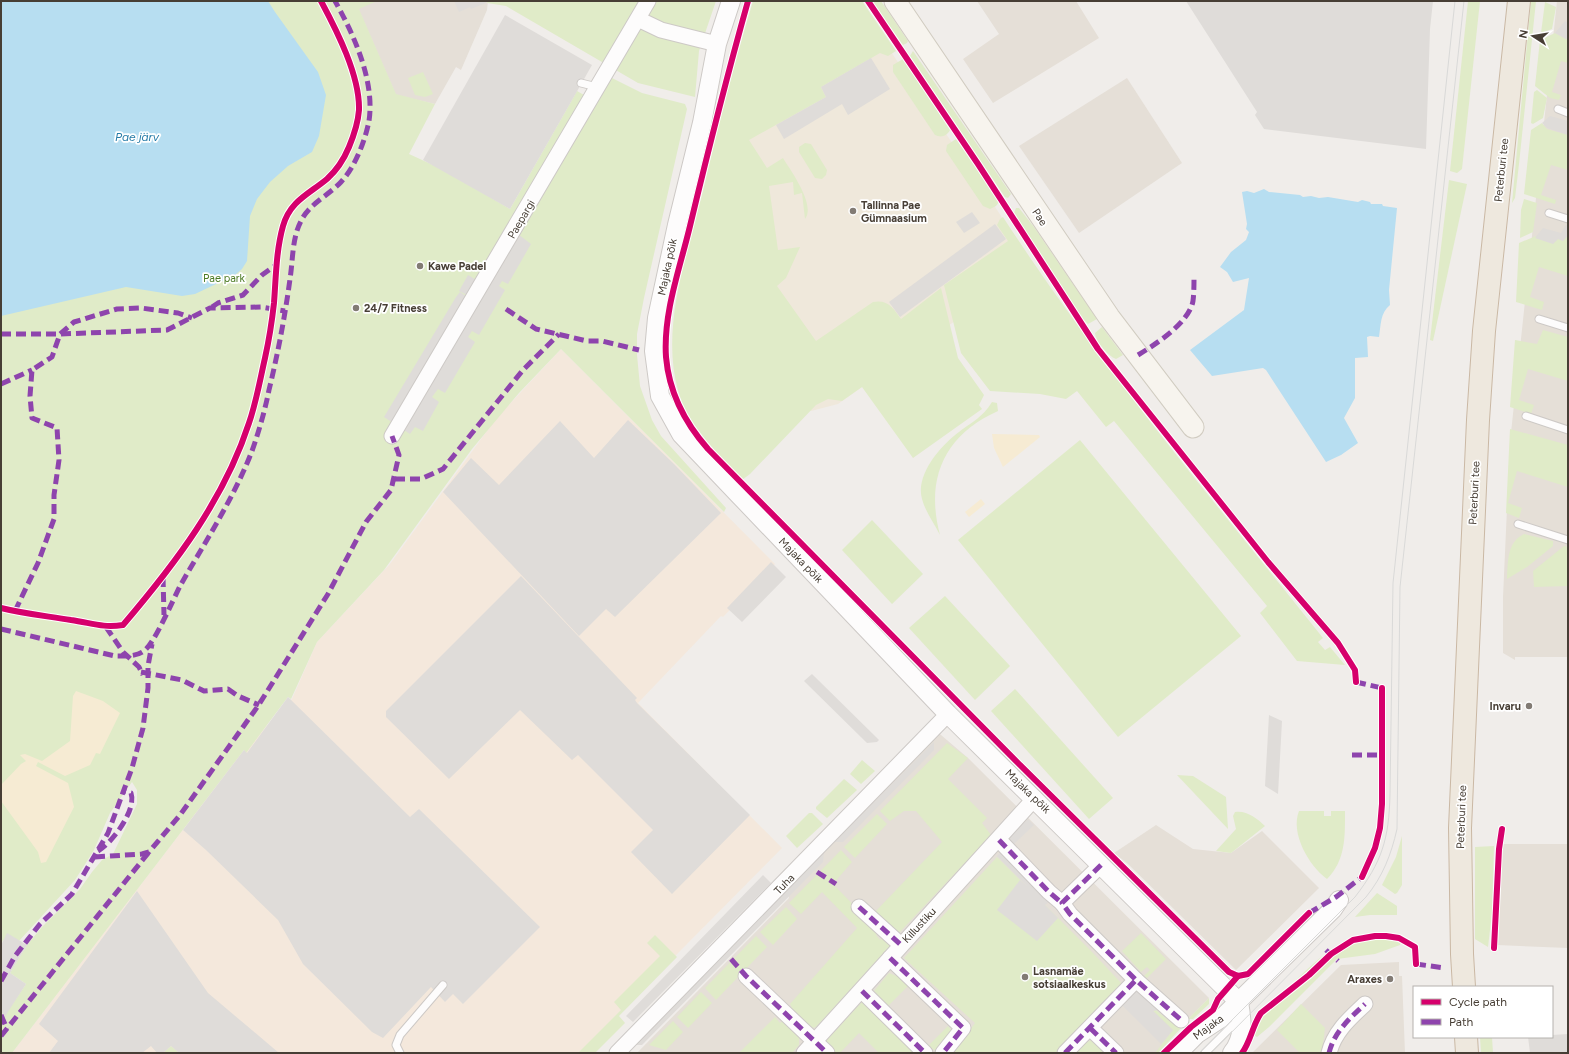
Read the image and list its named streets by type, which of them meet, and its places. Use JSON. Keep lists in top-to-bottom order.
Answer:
{
  "streets": {
    "highway": ["Peterburi tee"],
    "main road": ["Pae"],
    "street": [
      "Paepargi",
      "Majaka põik",
      "Tuha",
      "Killustiku",
      "Majaka"
    ]
  },
  "crossings": [
    ["Majaka põik", "Tuha"],
    ["Majaka põik", "Killustiku"],
    ["Majaka põik", "Majaka"]
  ],
  "water": ["Pae järv"],
  "parks": ["Pae park"],
  "places": [
    "Tallinna Pae Gümnaasium",
    "Kawe Padel",
    "24/7 Fitness",
    "Invaru",
    "Lasnamäe sotsiaalkeskus",
    "Araxes"
  ],
  "legend": ["Cycle path", "Path"],
  "north": "left"
}
